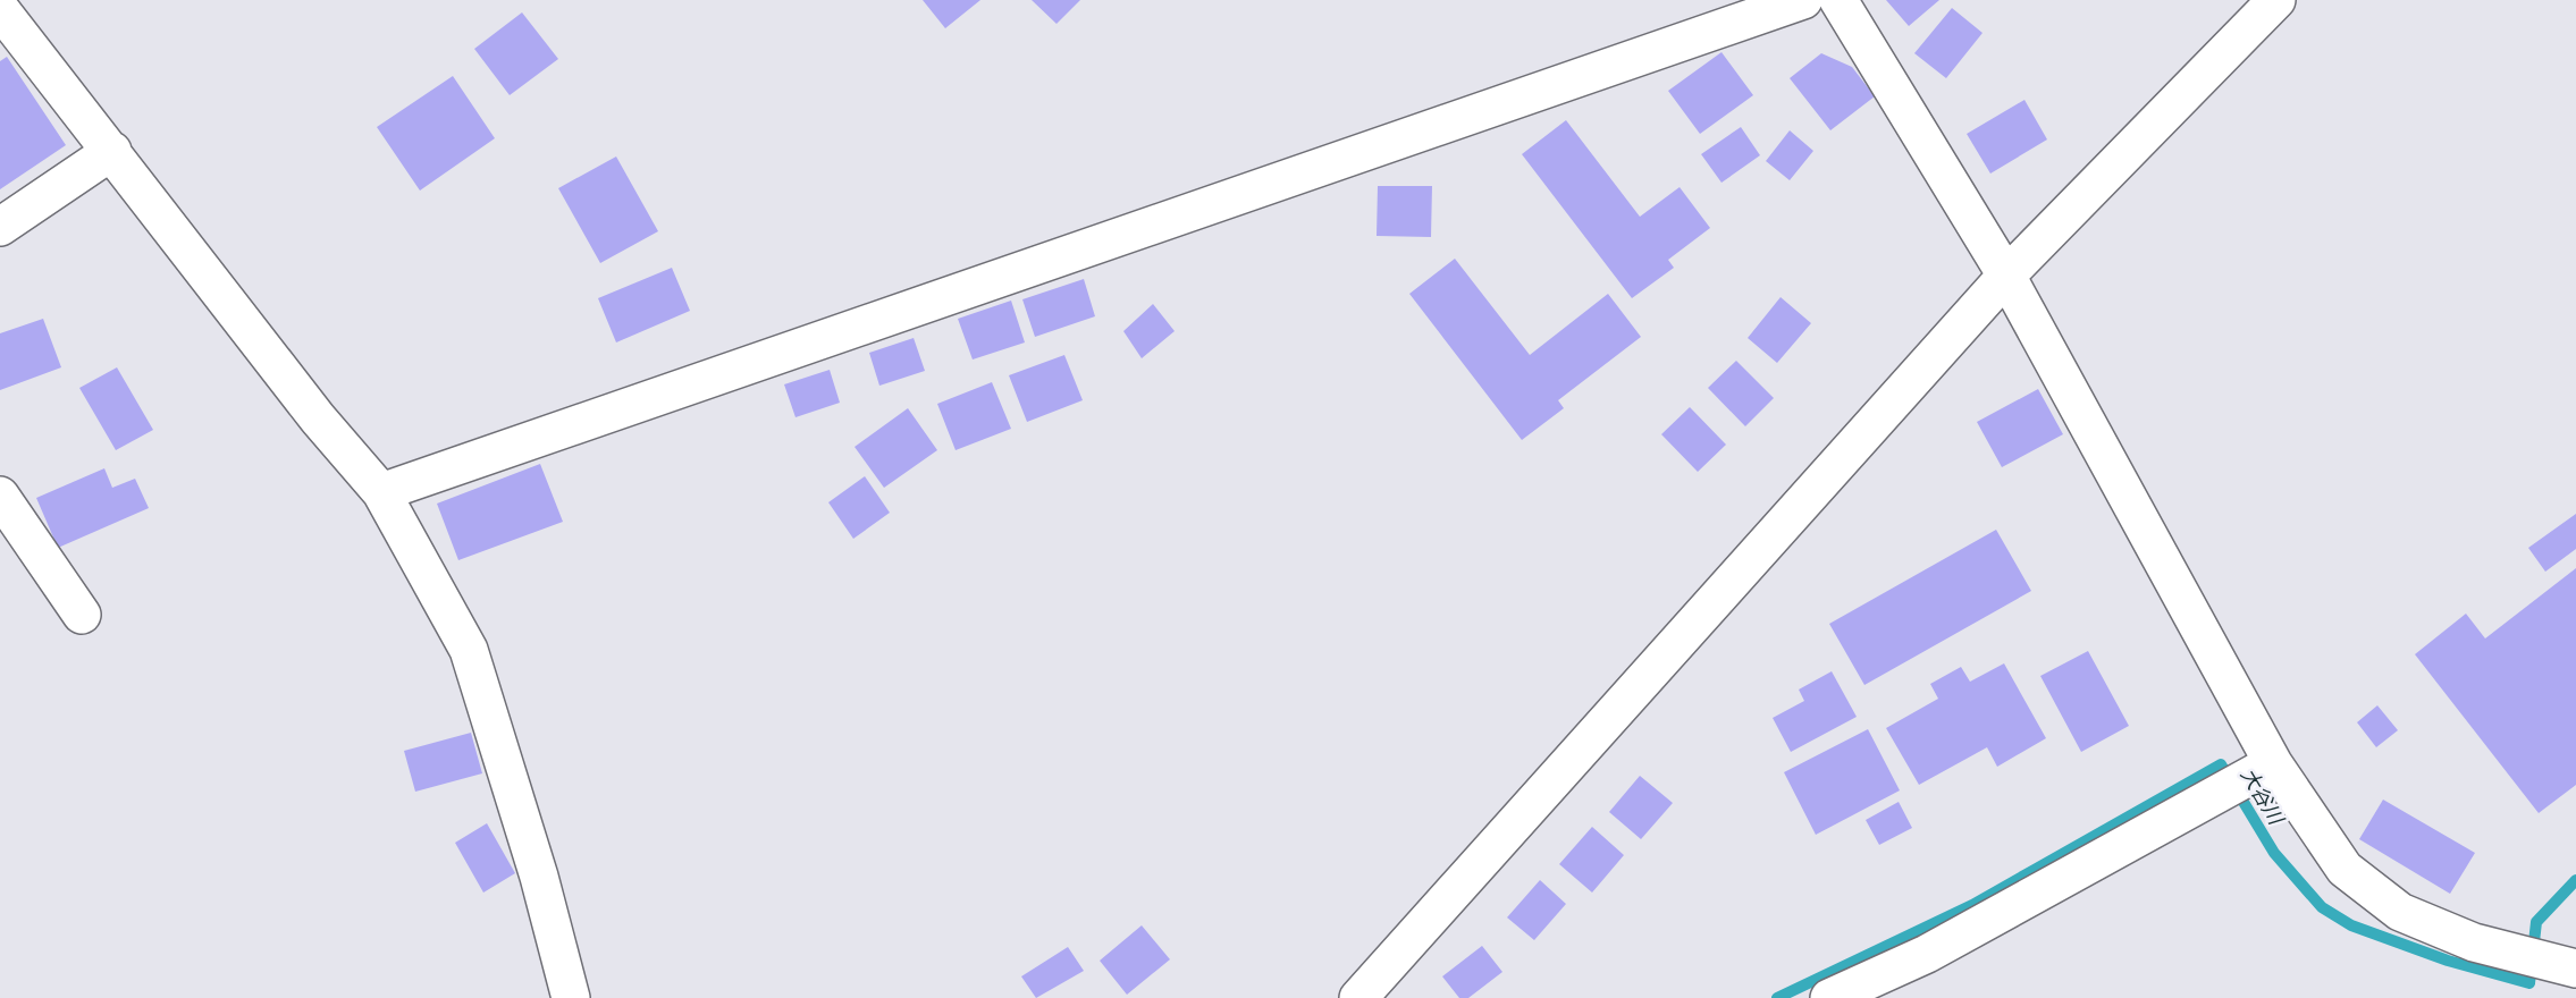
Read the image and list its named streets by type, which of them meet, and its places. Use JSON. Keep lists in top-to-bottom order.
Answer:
{
  "water": ["大谷川"]
}
